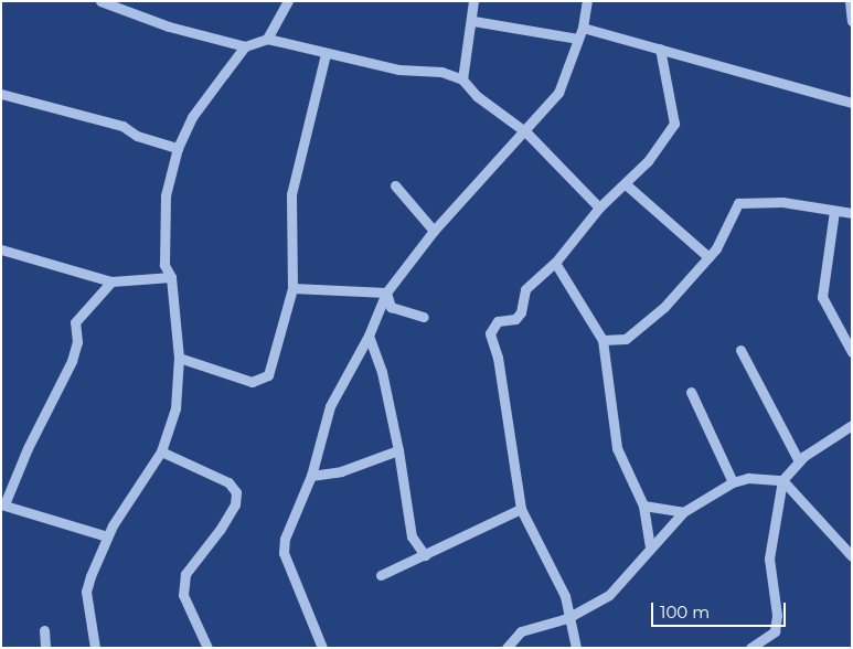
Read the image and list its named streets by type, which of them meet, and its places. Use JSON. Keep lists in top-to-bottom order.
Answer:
{
  "scale_bar": "100 m"
}
